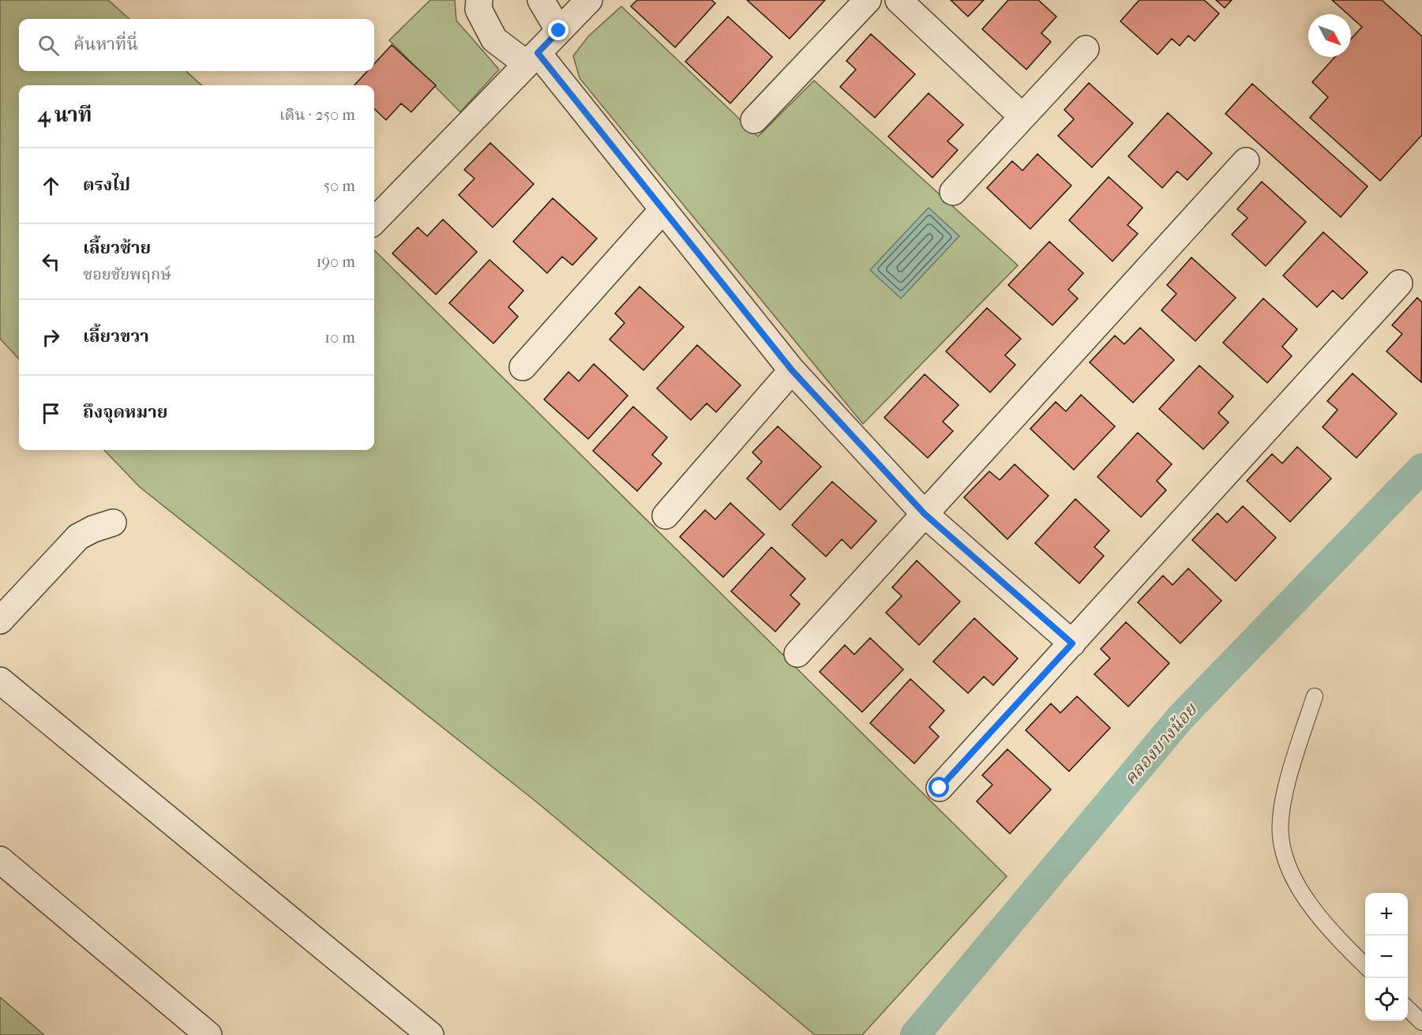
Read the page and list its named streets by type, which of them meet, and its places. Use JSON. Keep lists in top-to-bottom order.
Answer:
{
  "water": ["คลองบางน้อย"],
  "north": "bottom right",
  "page": {
    "search": "ค้นหาที่นี่",
    "heading": ["4 นาที", "เดิน · 250 m"],
    "list": [
      ["ตรงไป", "50 m"],
      ["เลี้ยวซ้าย", "ซอยชัยพฤกษ์", "190 m"],
      ["เลี้ยวขวา", "10 m"],
      "ถึงจุดหมาย"
    ],
    "map_buttons": ["+", "−"]
  }
}
